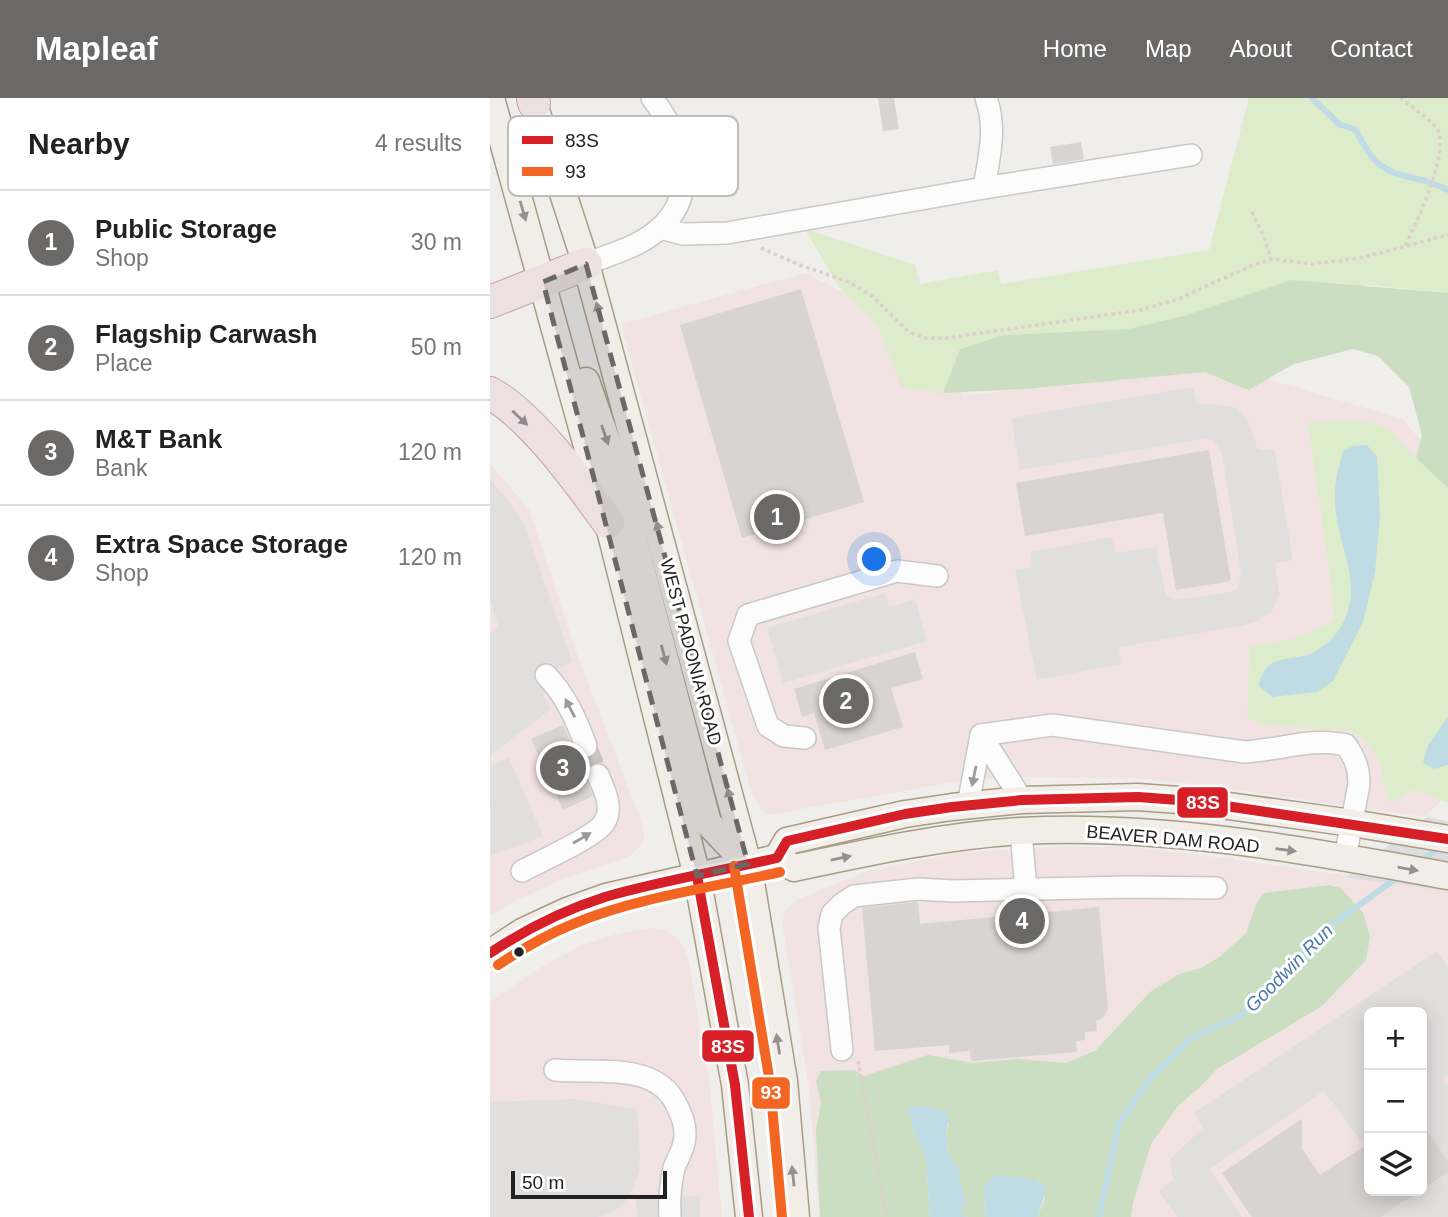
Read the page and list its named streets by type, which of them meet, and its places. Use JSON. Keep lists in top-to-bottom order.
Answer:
{
  "streets": {
    "main road": ["WEST PADONIA ROAD", "BEAVER DAM ROAD"]
  },
  "crossings": [
    ["WEST PADONIA ROAD", "BEAVER DAM ROAD"]
  ],
  "water": ["Goodwin Run"],
  "lines": ["transit line 83S", "transit line 93"],
  "legend": ["83S", "93"],
  "scale_bar": "50 m",
  "page": {
    "header": "Mapleaf",
    "nav": [
      "Home",
      "Map",
      "About",
      "Contact"
    ],
    "heading": ["Nearby", "4 results"],
    "list": [
      {
        "mark": "1",
        "name": "Public Storage",
        "note": "Shop",
        "value": "30 m"
      },
      {
        "mark": "2",
        "name": "Flagship Carwash",
        "note": "Place",
        "value": "50 m"
      },
      {
        "mark": "3",
        "name": "M&T Bank",
        "note": "Bank",
        "value": "120 m"
      },
      {
        "mark": "4",
        "name": "Extra Space Storage",
        "note": "Shop",
        "value": "120 m"
      }
    ],
    "pins": [
      "1",
      "2",
      "3",
      "4"
    ],
    "map_buttons": ["+", "−"],
    "scale": "50 m"
  }
}
